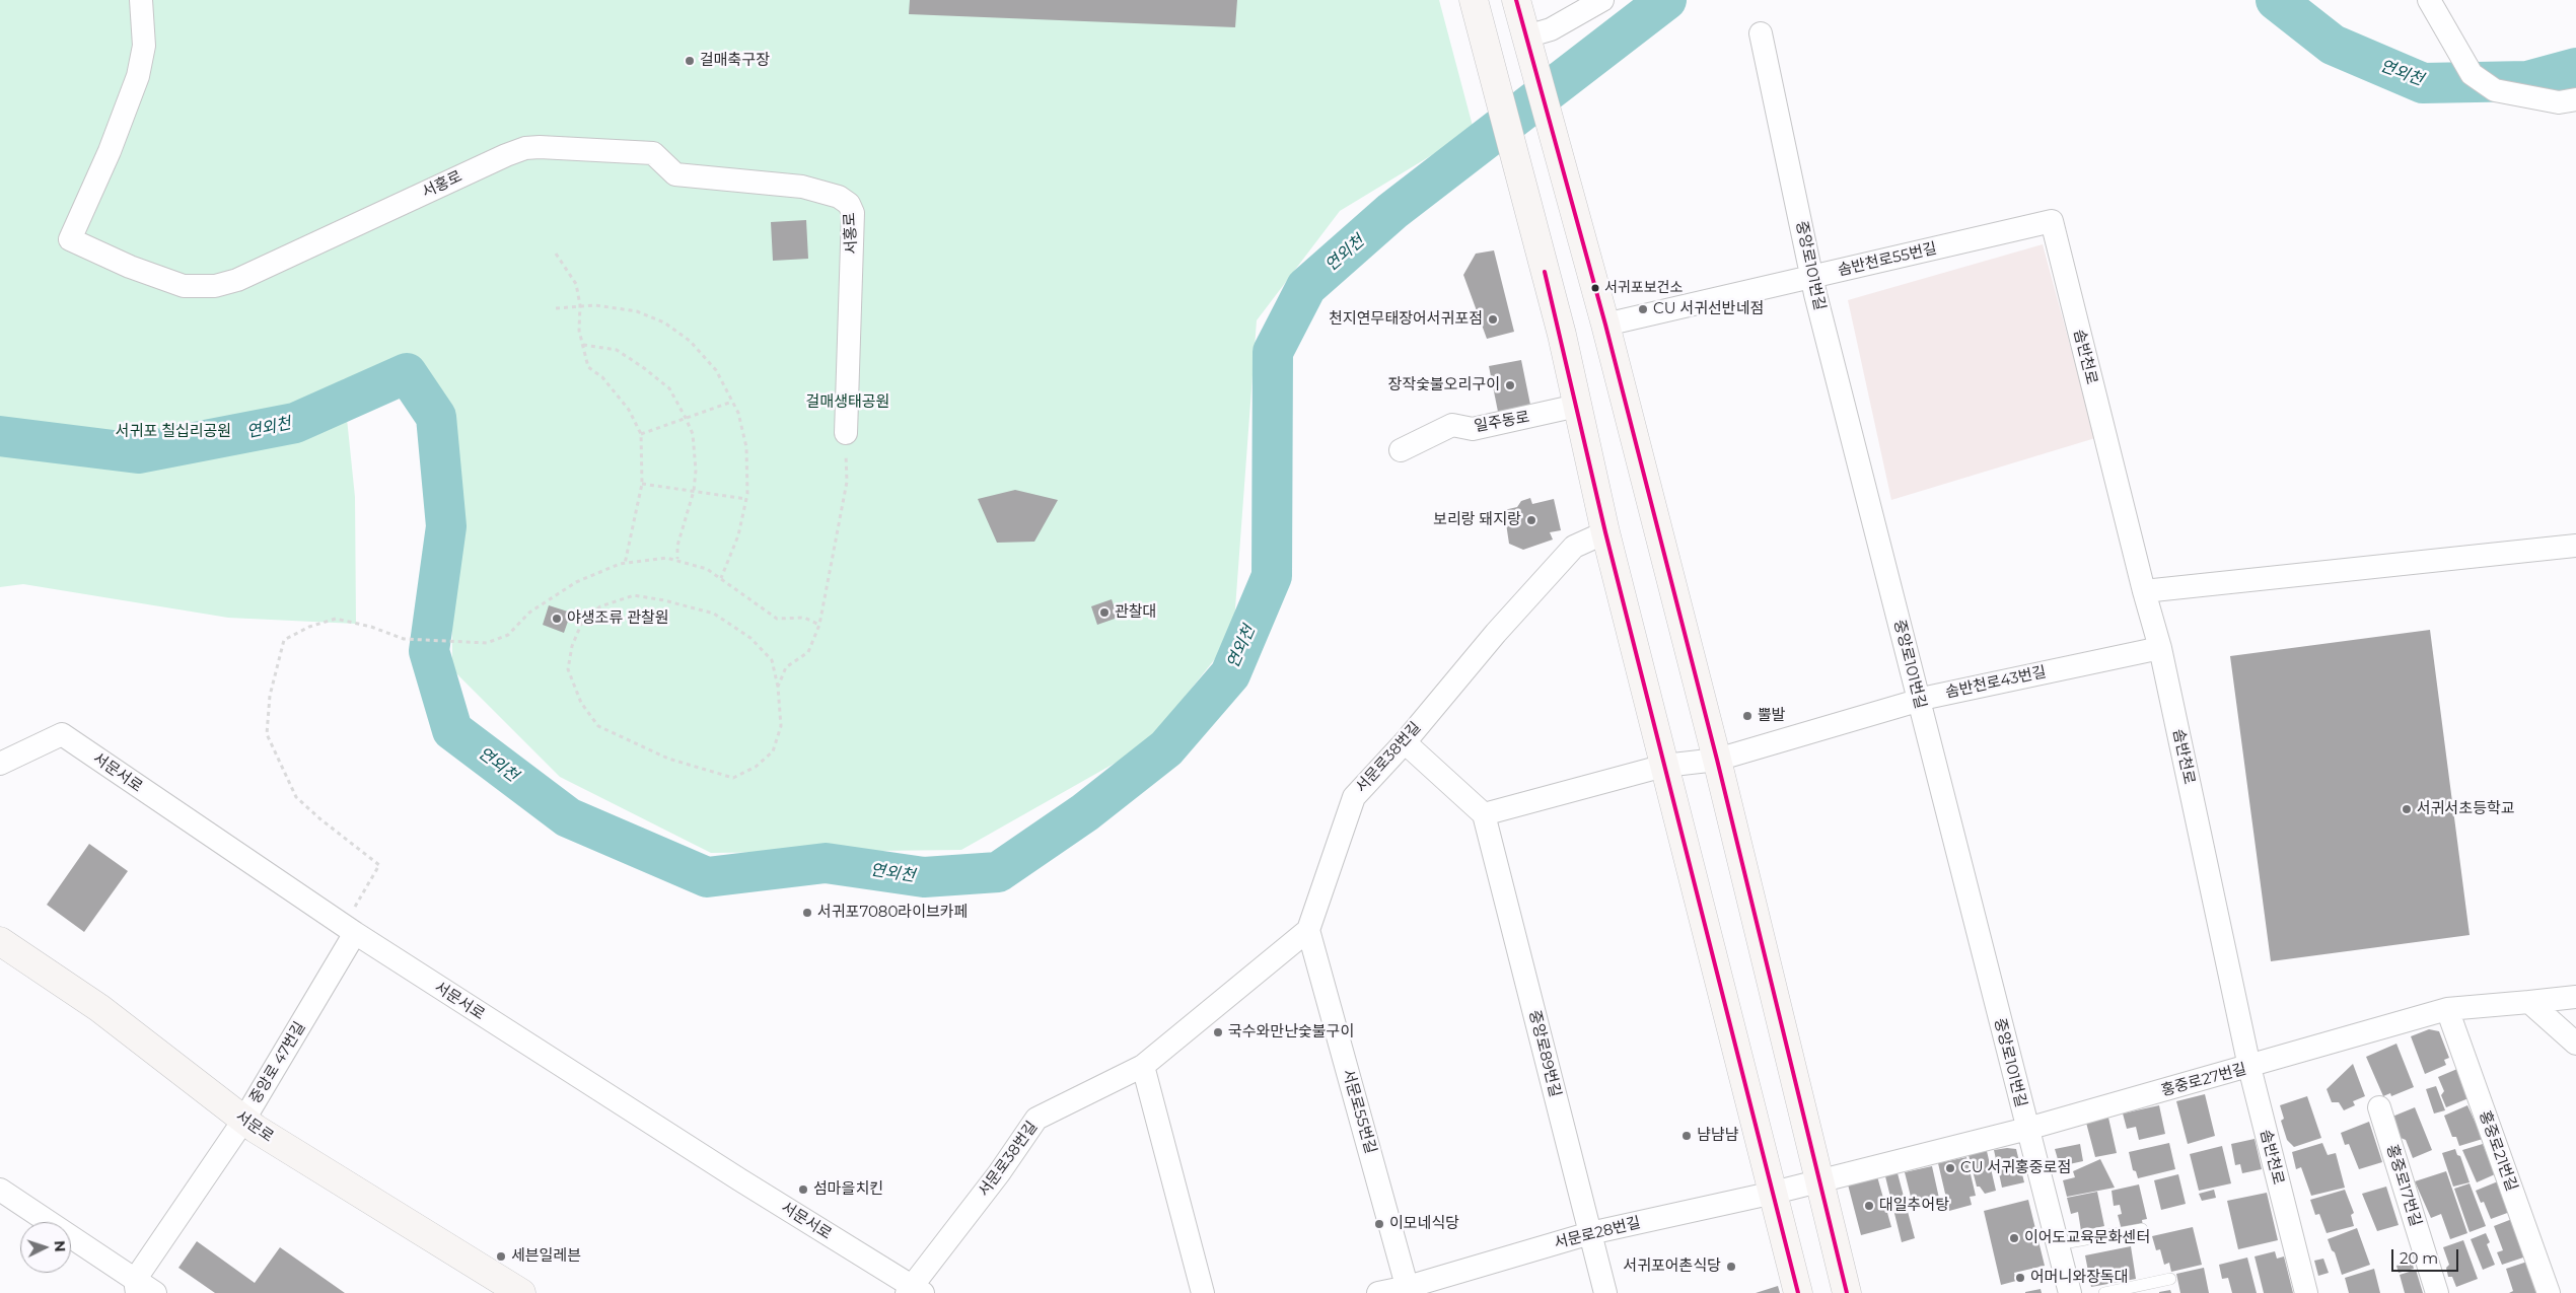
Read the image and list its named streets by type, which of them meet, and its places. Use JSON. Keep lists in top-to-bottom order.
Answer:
{
  "streets": {
    "main road": ["서문로"],
    "street": [
      "서홍로",
      "솜반천로55번길",
      "중앙로101번길",
      "솜반천로",
      "일주동로",
      "솜반천로43번길",
      "서문로38번길",
      "서문서로",
      "중앙로89번길",
      "중앙로 47번길",
      "홍중로27번길",
      "서문로55번길",
      "홍중로21번길",
      "홍중로17번길",
      "서문로28번길"
    ]
  },
  "crossings": [
    ["솜반천로55번길", "중앙로101번길"],
    ["솜반천로55번길", "솜반천로"],
    ["중앙로101번길", "솜반천로43번길"],
    ["중앙로101번길", "홍중로27번길"],
    ["솜반천로", "솜반천로43번길"],
    ["솜반천로", "홍중로27번길"],
    ["서문로38번길", "서문서로"],
    ["서문로38번길", "서문로55번길"],
    ["서문서로", "중앙로 47번길"],
    ["중앙로89번길", "서문로28번길"],
    ["중앙로 47번길", "서문로"],
    ["홍중로27번길", "홍중로21번길"],
    ["홍중로27번길", "서문로28번길"],
    ["서문로55번길", "서문로28번길"]
  ],
  "water": ["연외천"],
  "parks": ["걸매생태공원", "서귀포 칠십리공원"],
  "places": [
    "걸매축구장",
    "서귀포보건소",
    "CU 서귀선반네점",
    "천지연무태장어서귀포점",
    "장작숯불오리구이",
    "보리랑 돼지랑",
    "관찰대",
    "야생조류 관찰원",
    "뿔발",
    "서귀서초등학교",
    "서귀포7080라이브카페",
    "국수와만난숯불구이",
    "냠냠냠",
    "CU 서귀홍중로점",
    "섬마을치킨",
    "대일추어탕",
    "이모네식당",
    "이어도교육문화센터",
    "세븐일레븐",
    "서귀포어촌식당",
    "어머니와장독대"
  ],
  "scale_bar": "20 m",
  "north": "right"
}
